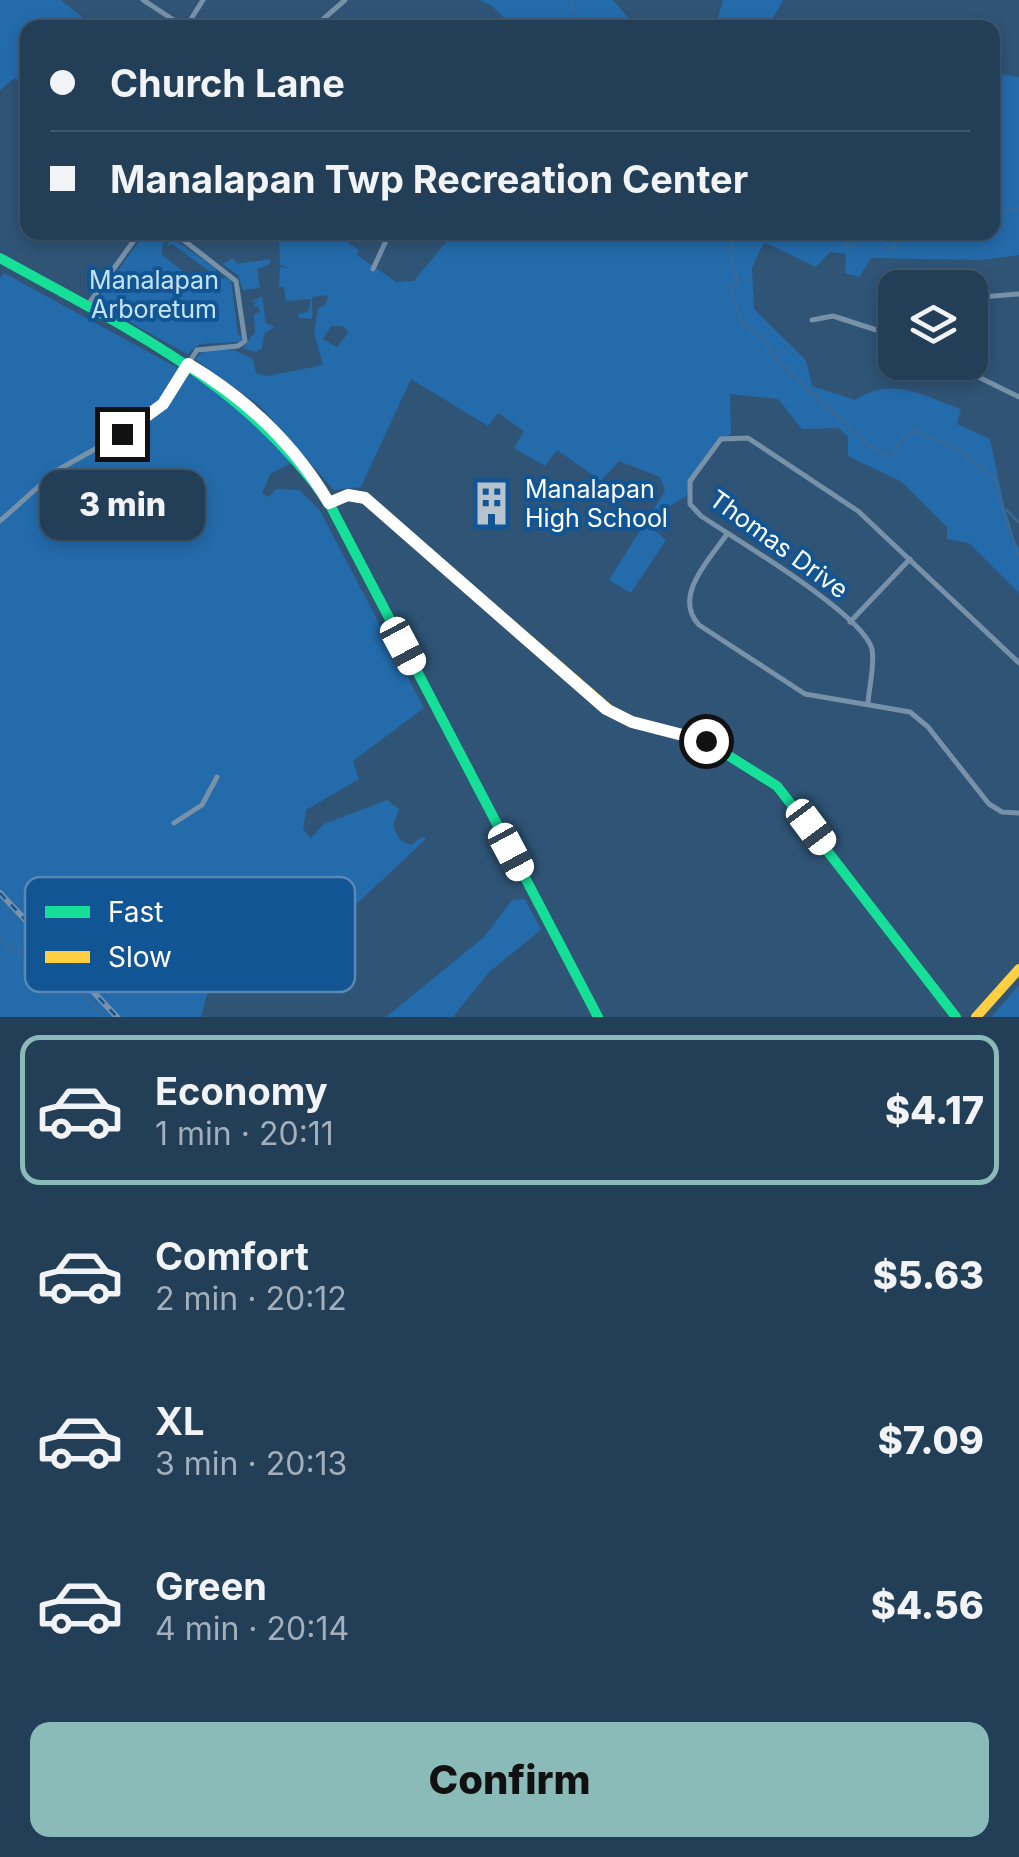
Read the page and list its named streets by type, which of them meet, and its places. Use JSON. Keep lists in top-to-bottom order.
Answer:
{
  "streets": {
    "street": ["Thomas Drive"]
  },
  "parks": ["Manalapan Arboretum"],
  "places": {
    "building": ["Manalapan High School"]
  },
  "legend": ["Fast", "Slow"],
  "page": {
    "banner": ["Church Lane", "Manalapan Twp Recreation Center"],
    "bubble": "3 min",
    "list": [
      {
        "name": "Economy",
        "note": "1 min · 20:11",
        "value": "$4.17"
      },
      {
        "name": "Comfort",
        "note": "2 min · 20:12",
        "value": "$5.63"
      },
      {
        "name": "XL",
        "note": "3 min · 20:13",
        "value": "$7.09"
      },
      {
        "name": "Green",
        "note": "4 min · 20:14",
        "value": "$4.56"
      }
    ],
    "buttons": "Confirm"
  }
}
